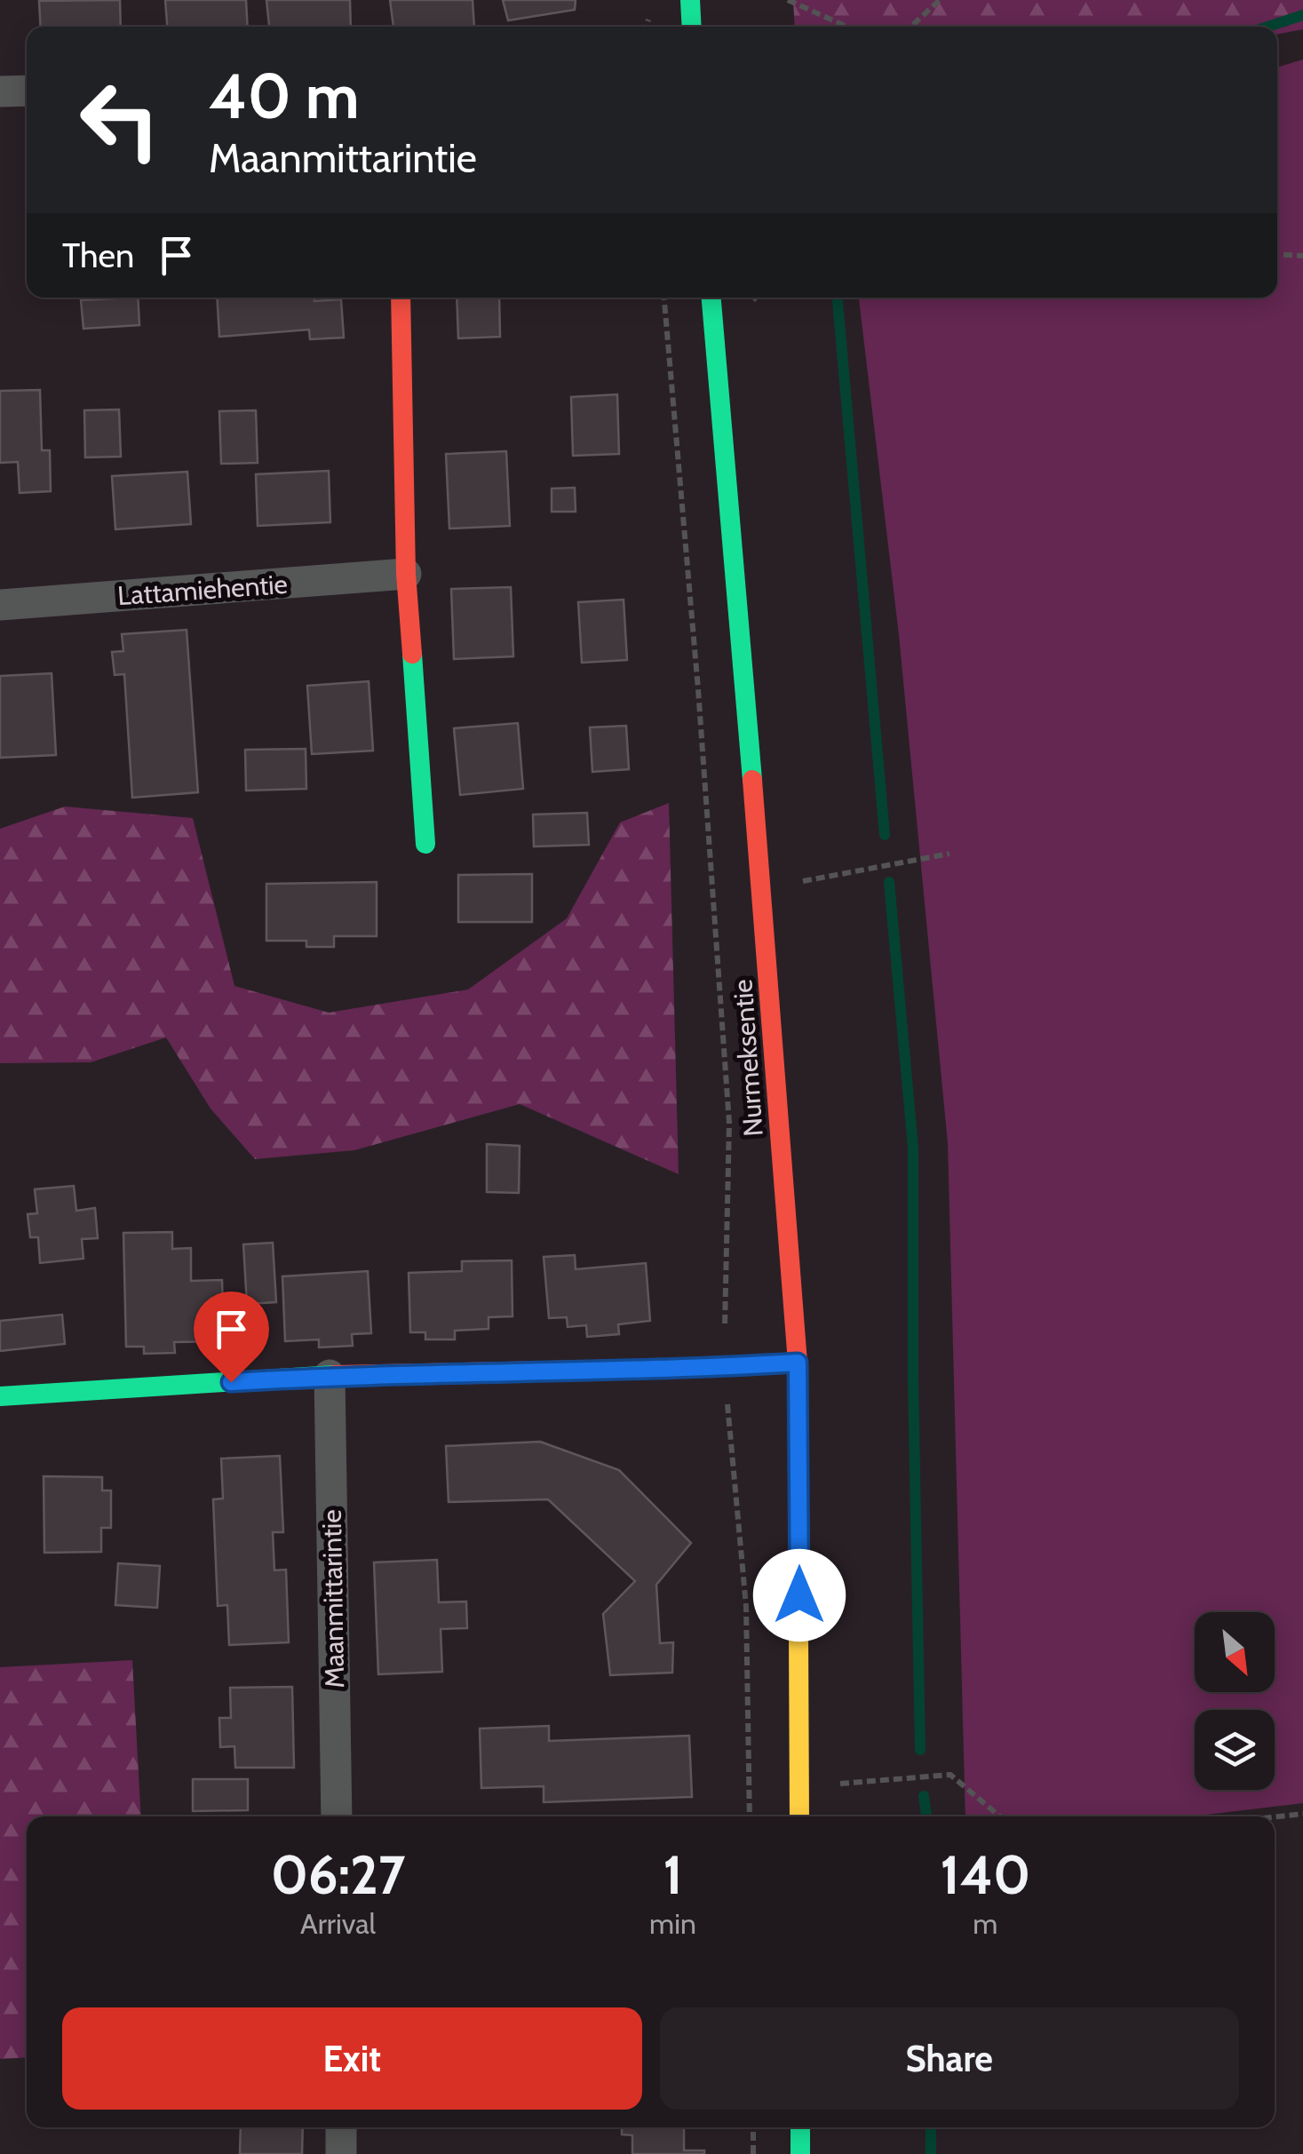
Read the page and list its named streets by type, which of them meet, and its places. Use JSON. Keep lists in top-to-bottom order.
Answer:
{
  "streets": {
    "street": ["Lattamiehentie", "Nurmeksentie", "Maanmittarintie"]
  },
  "north": "bottom right",
  "page": {
    "turn": ["40 m", "Maanmittarintie"],
    "then": "Then",
    "eta": [
      "06:27",
      "Arrival",
      "1",
      "min",
      "140",
      "m"
    ],
    "buttons": ["Exit", "Share"]
  }
}
